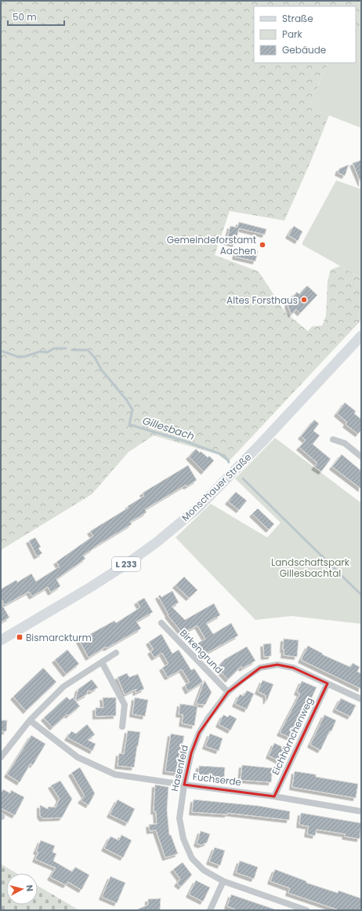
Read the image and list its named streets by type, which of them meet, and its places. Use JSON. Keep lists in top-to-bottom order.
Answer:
{
  "streets": {
    "main road": ["Monschauer Straße", "L 233"],
    "street": [
      "Birkengrund",
      "Eichhörnchenweg",
      "Hasenfeld",
      "Fuchserde"
    ]
  },
  "crossings": [
    ["Birkengrund", "Hasenfeld"],
    ["Eichhörnchenweg", "Hasenfeld"],
    ["Eichhörnchenweg", "Fuchserde"],
    ["Hasenfeld", "Fuchserde"]
  ],
  "water": ["Gillesbach"],
  "parks": ["Landschaftspark Gillesbachtal"],
  "places": {
    "other": ["Gemeindeforstamt Aachen", "Altes Forsthaus"],
    "transit": ["Bismarckturm"]
  },
  "legend": ["Straße", "Park", "Gebäude"],
  "scale_bar": "50 m",
  "north": "right"
}
